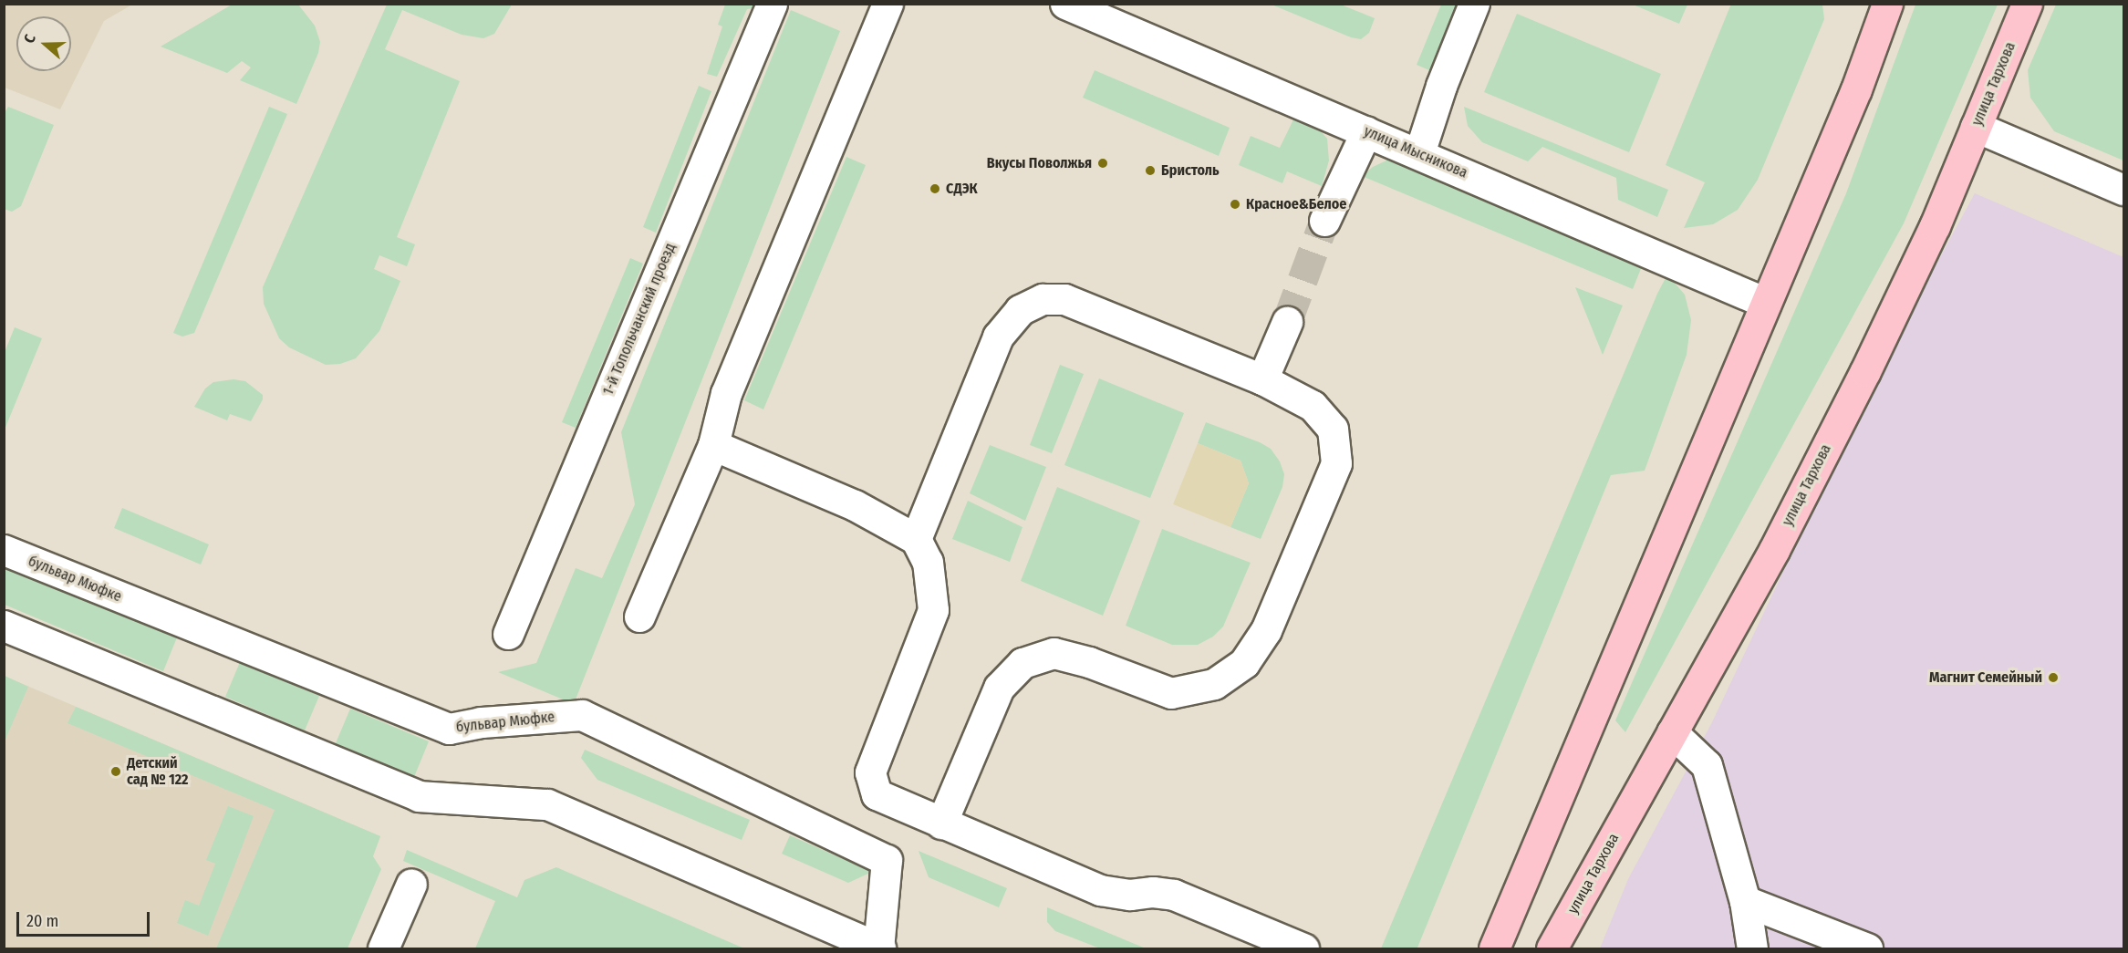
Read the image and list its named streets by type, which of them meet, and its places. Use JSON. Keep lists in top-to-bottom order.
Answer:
{
  "streets": {
    "main road": ["улица Тархова"],
    "street": ["улица Мысникова", "1-й Топольчанский проезд", "бульвар Мюфке"]
  },
  "places": [
    "Вкусы Поволжья",
    "Бристоль",
    "СДЭК",
    "Красное&Белое",
    "Магнит Семейный",
    "Детский сад № 122"
  ],
  "scale_bar": "20 m",
  "north": "left"
}
